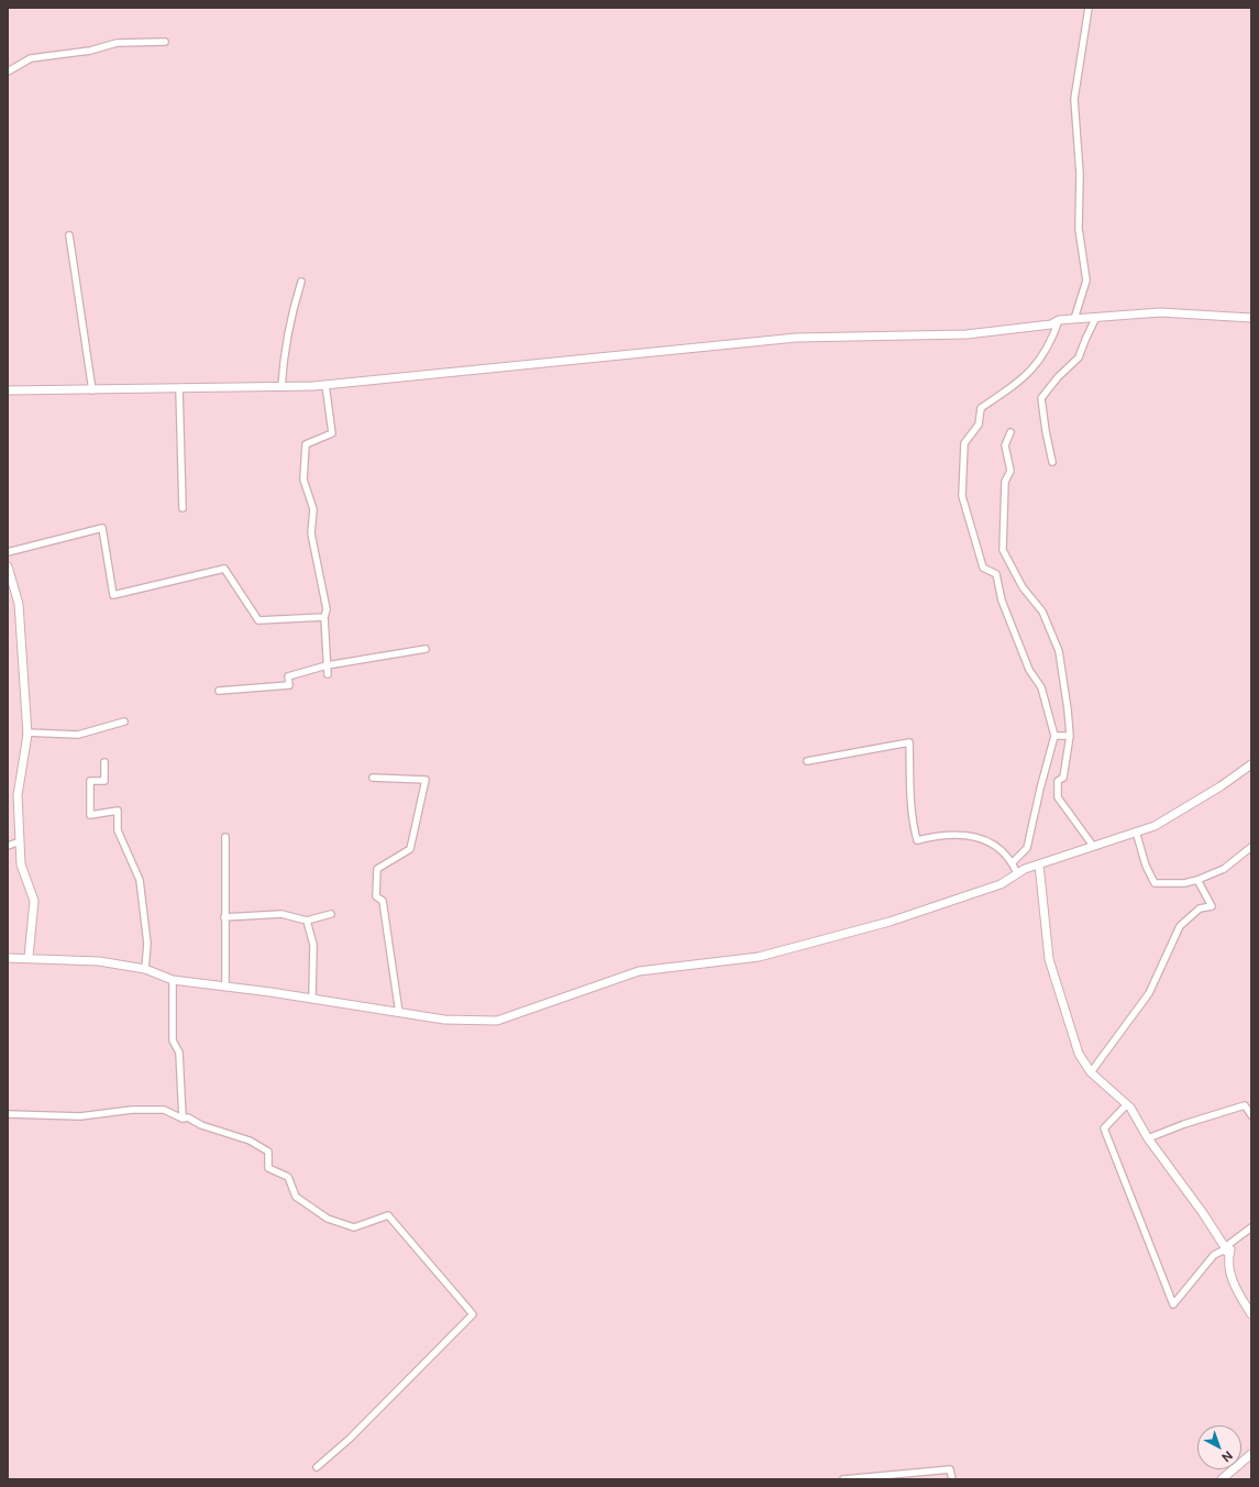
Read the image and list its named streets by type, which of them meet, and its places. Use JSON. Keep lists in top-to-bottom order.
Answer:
{
  "north": "bottom right"
}
